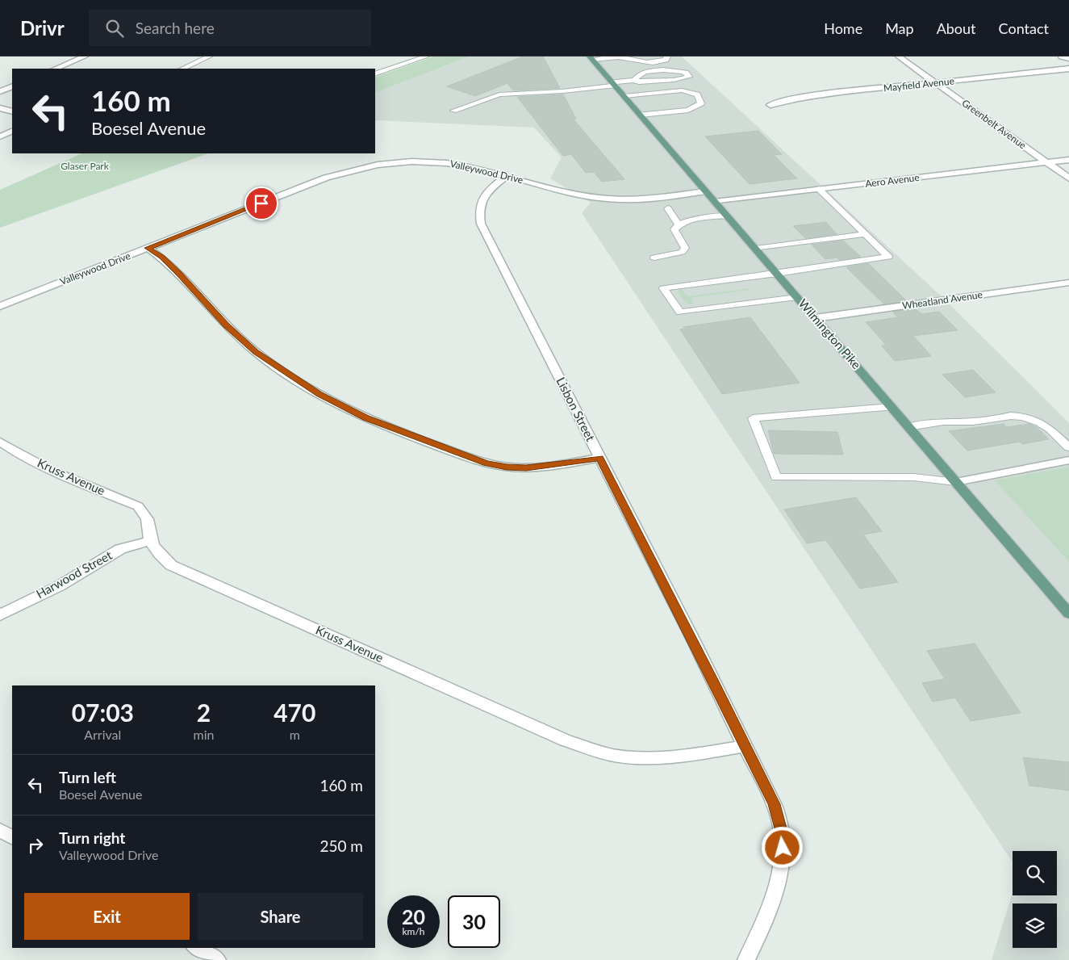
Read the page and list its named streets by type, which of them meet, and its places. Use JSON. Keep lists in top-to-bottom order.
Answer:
{
  "streets": {
    "main road": ["Wilmington Pike"],
    "street": [
      "Mayfield Avenue",
      "Greenbelt Avenue",
      "Valleywood Drive",
      "Aero Avenue",
      "Wheatland Avenue",
      "Lisbon Street",
      "Kruss Avenue",
      "Harwood Street"
    ]
  },
  "crossings": [
    ["Mayfield Avenue", "Greenbelt Avenue"],
    ["Greenbelt Avenue", "Aero Avenue"],
    ["Valleywood Drive", "Wilmington Pike"],
    ["Valleywood Drive", "Lisbon Street"],
    ["Aero Avenue", "Wilmington Pike"],
    ["Wheatland Avenue", "Wilmington Pike"],
    ["Lisbon Street", "Kruss Avenue"],
    ["Kruss Avenue", "Harwood Street"]
  ],
  "parks": ["Glaser Park"],
  "page": {
    "header": "Drivr",
    "search": "Search here",
    "nav": [
      "Home",
      "Map",
      "About",
      "Contact"
    ],
    "turn": ["160 m", "Boesel Avenue"],
    "eta": [
      "07:03",
      "Arrival",
      "2",
      "min",
      "470",
      "m"
    ],
    "list": [
      {
        "name": "Turn left",
        "note": "Boesel Avenue",
        "value": "160 m"
      },
      {
        "name": "Turn right",
        "note": "Valleywood Drive",
        "value": "250 m"
      }
    ],
    "buttons": ["Exit", "Share"],
    "speed": "20 km/h",
    "limit": "30"
  }
}
